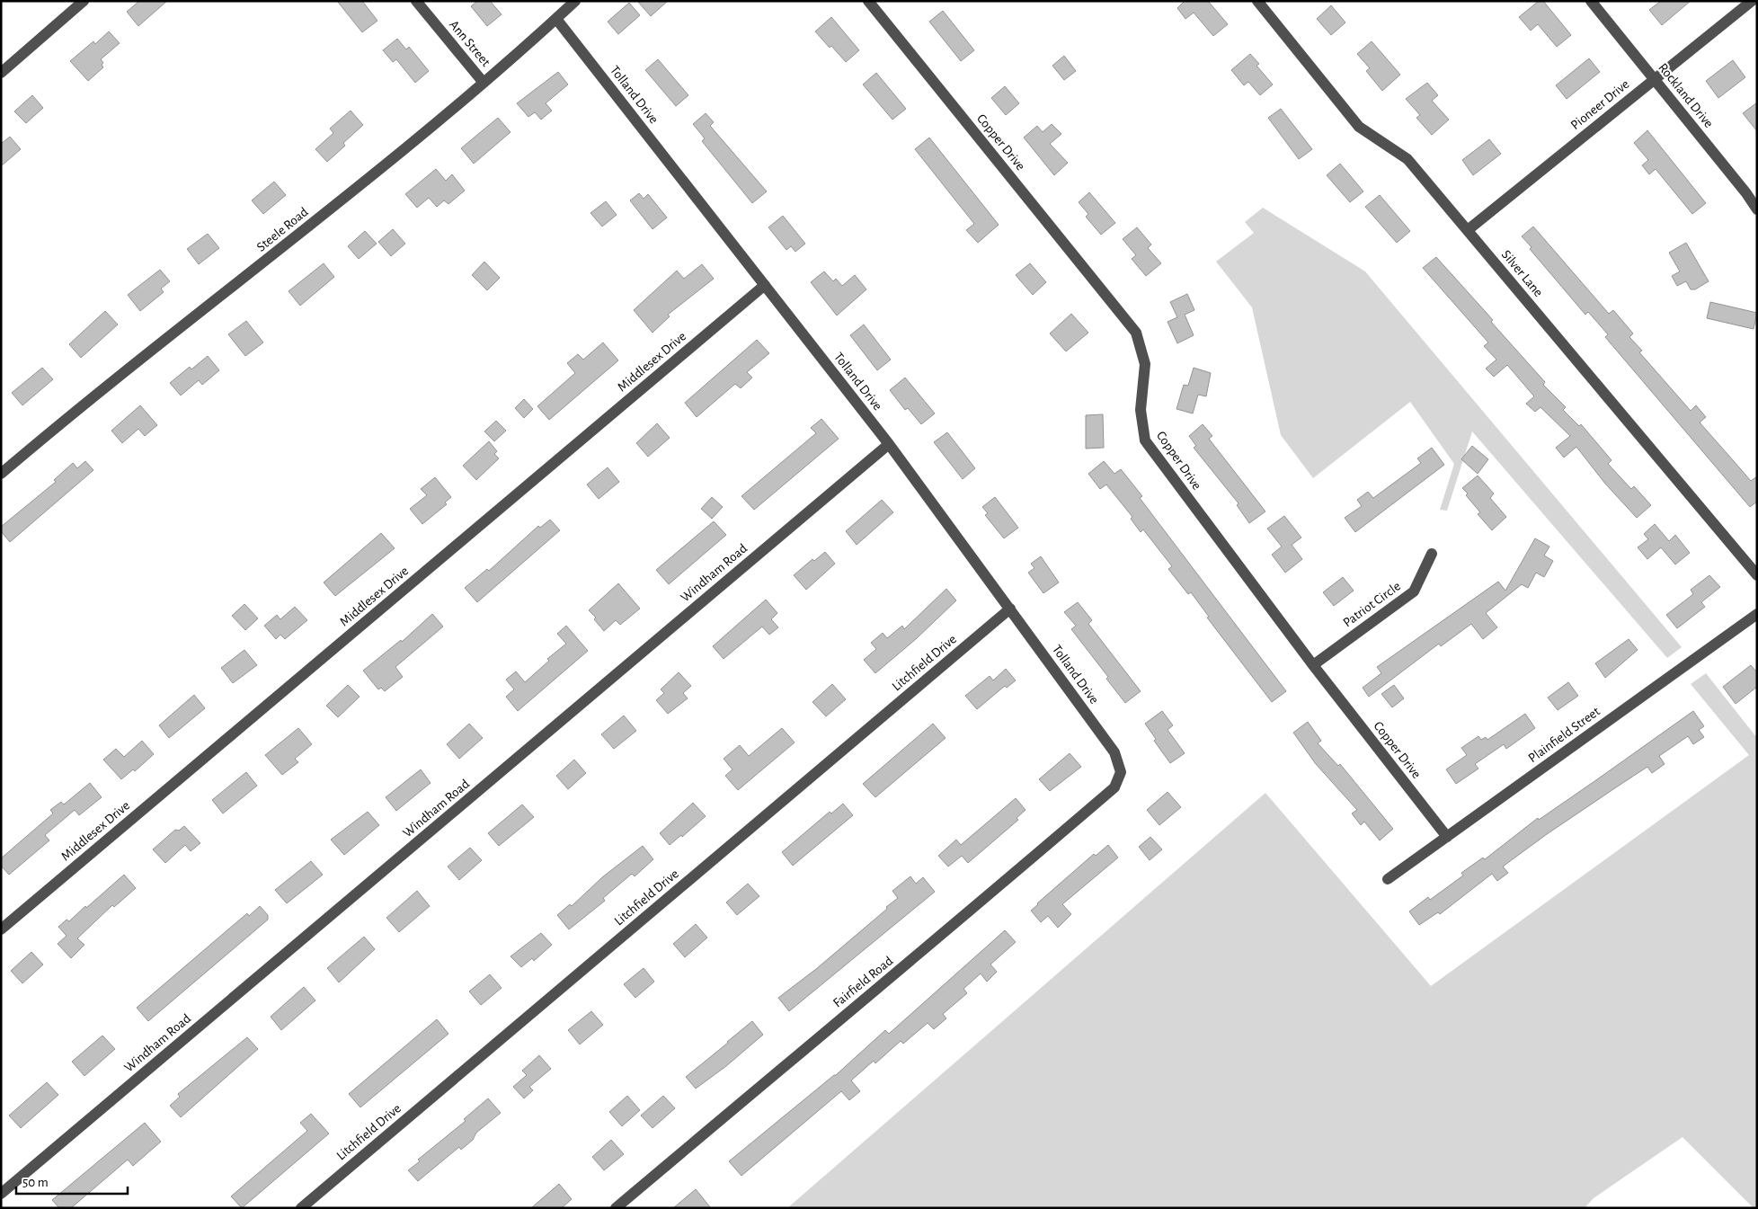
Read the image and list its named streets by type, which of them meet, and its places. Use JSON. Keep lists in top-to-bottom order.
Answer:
{
  "streets": {
    "street": [
      "Ann Street",
      "Tolland Drive",
      "Rockland Drive",
      "Pioneer Drive",
      "Copper Drive",
      "Steele Road",
      "Silver Lane",
      "Middlesex Drive",
      "Windham Road",
      "Patriot Circle",
      "Litchfield Drive",
      "Plainfield Street",
      "Fairfield Road"
    ]
  },
  "crossings": [
    ["Ann Street", "Steele Road"],
    ["Tolland Drive", "Steele Road"],
    ["Tolland Drive", "Middlesex Drive"],
    ["Tolland Drive", "Windham Road"],
    ["Tolland Drive", "Litchfield Drive"],
    ["Tolland Drive", "Fairfield Road"],
    ["Rockland Drive", "Pioneer Drive"],
    ["Pioneer Drive", "Silver Lane"],
    ["Copper Drive", "Patriot Circle"],
    ["Copper Drive", "Plainfield Street"]
  ],
  "scale_bar": "50 m"
}
